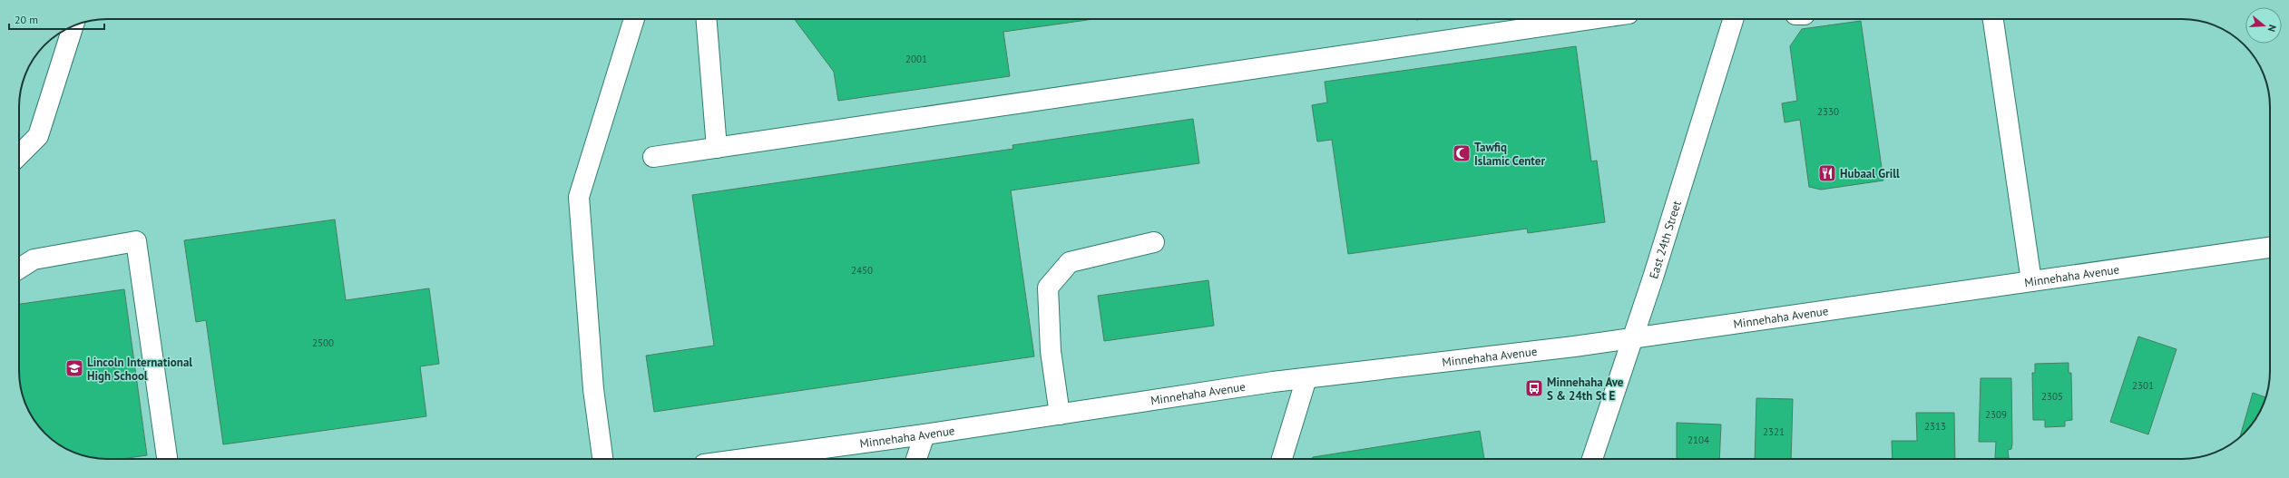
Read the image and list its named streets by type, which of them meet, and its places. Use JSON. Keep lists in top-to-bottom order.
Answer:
{
  "streets": {
    "main road": ["East 24th Street", "Minnehaha Avenue"]
  },
  "crossings": [
    ["East 24th Street", "Minnehaha Avenue"]
  ],
  "places": {
    "mosque": ["Tawfiq Islamic Center"],
    "restaurant": ["Hubaal Grill"],
    "school or university": ["Lincoln International High School"],
    "bus stop": ["Minnehaha Ave S & 24th St E"]
  },
  "house_numbers": [
    "2001",
    "2330",
    "2450",
    "2500",
    "2301",
    "2305",
    "2309",
    "2313",
    "2321",
    "2104"
  ],
  "scale_bar": "20 m",
  "north": "right"
}
